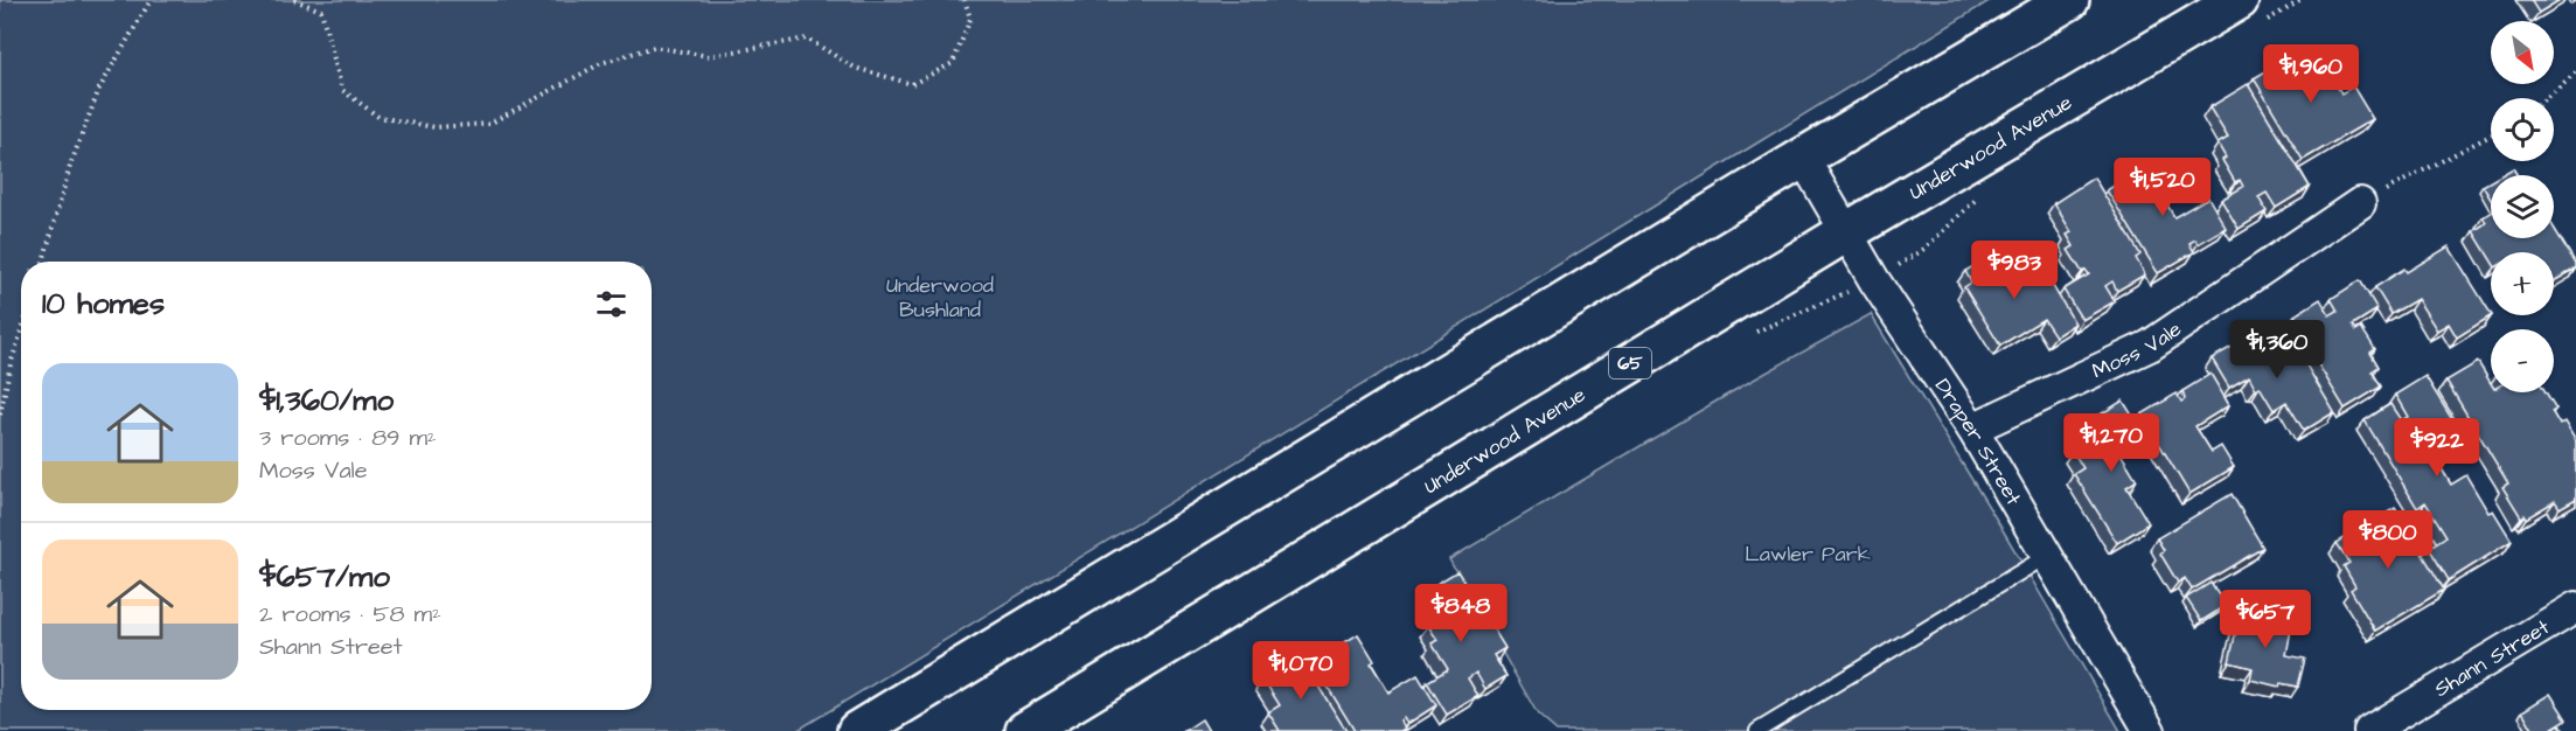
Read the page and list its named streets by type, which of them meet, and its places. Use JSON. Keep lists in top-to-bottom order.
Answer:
{
  "streets": {
    "main road": ["Underwood Avenue", "65"],
    "street": ["Moss Vale", "Draper Street", "Shann Street"]
  },
  "crossings": [
    ["Underwood Avenue", "Draper Street"],
    ["Moss Vale", "Draper Street"]
  ],
  "parks": ["Underwood Bushland", "Lawler Park"],
  "north": "bottom right",
  "page": {
    "map_buttons": ["+", "−"],
    "price": [
      "$1,960",
      "$1,520",
      "$983",
      "$1,360",
      "$1,270",
      "$922",
      "$800",
      "$848",
      "$657",
      "$1,070"
    ],
    "heading": "10 homes",
    "list": [
      {
        "name": "$1,360/mo",
        "note": "3 rooms · 89 m² · Moss Vale"
      },
      {
        "name": "$657/mo",
        "note": "2 rooms · 58 m² · Shann Street"
      }
    ]
  }
}
